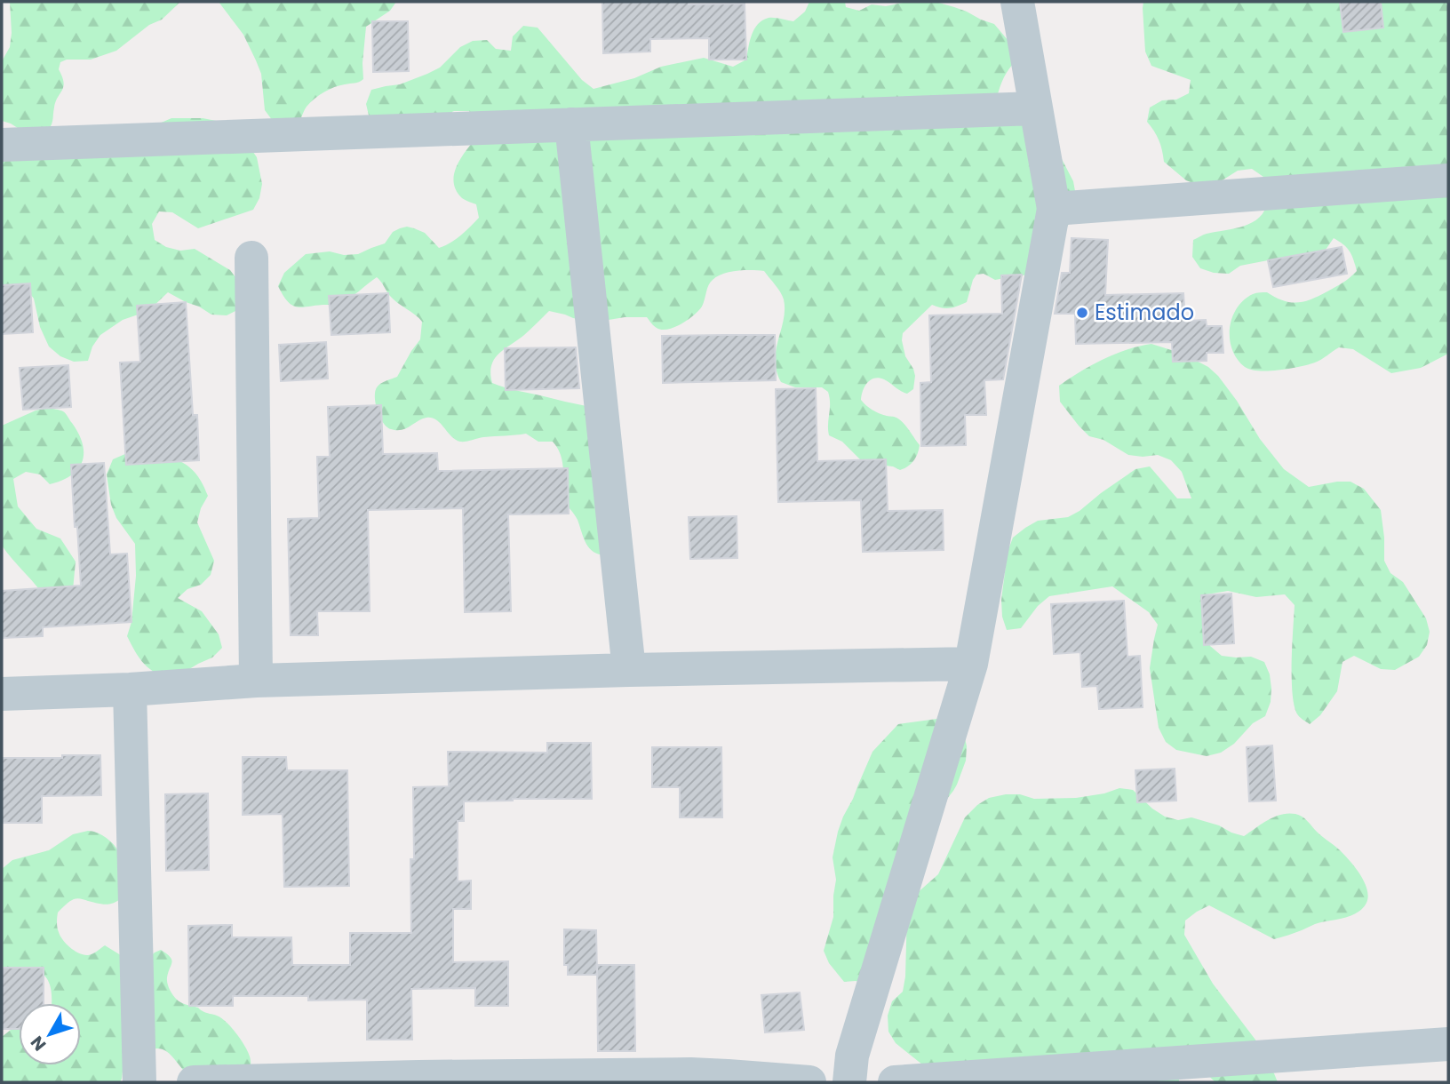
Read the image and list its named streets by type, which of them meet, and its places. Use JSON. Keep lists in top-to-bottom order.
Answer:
{
  "places": ["Estimado"],
  "north": "bottom left"
}
